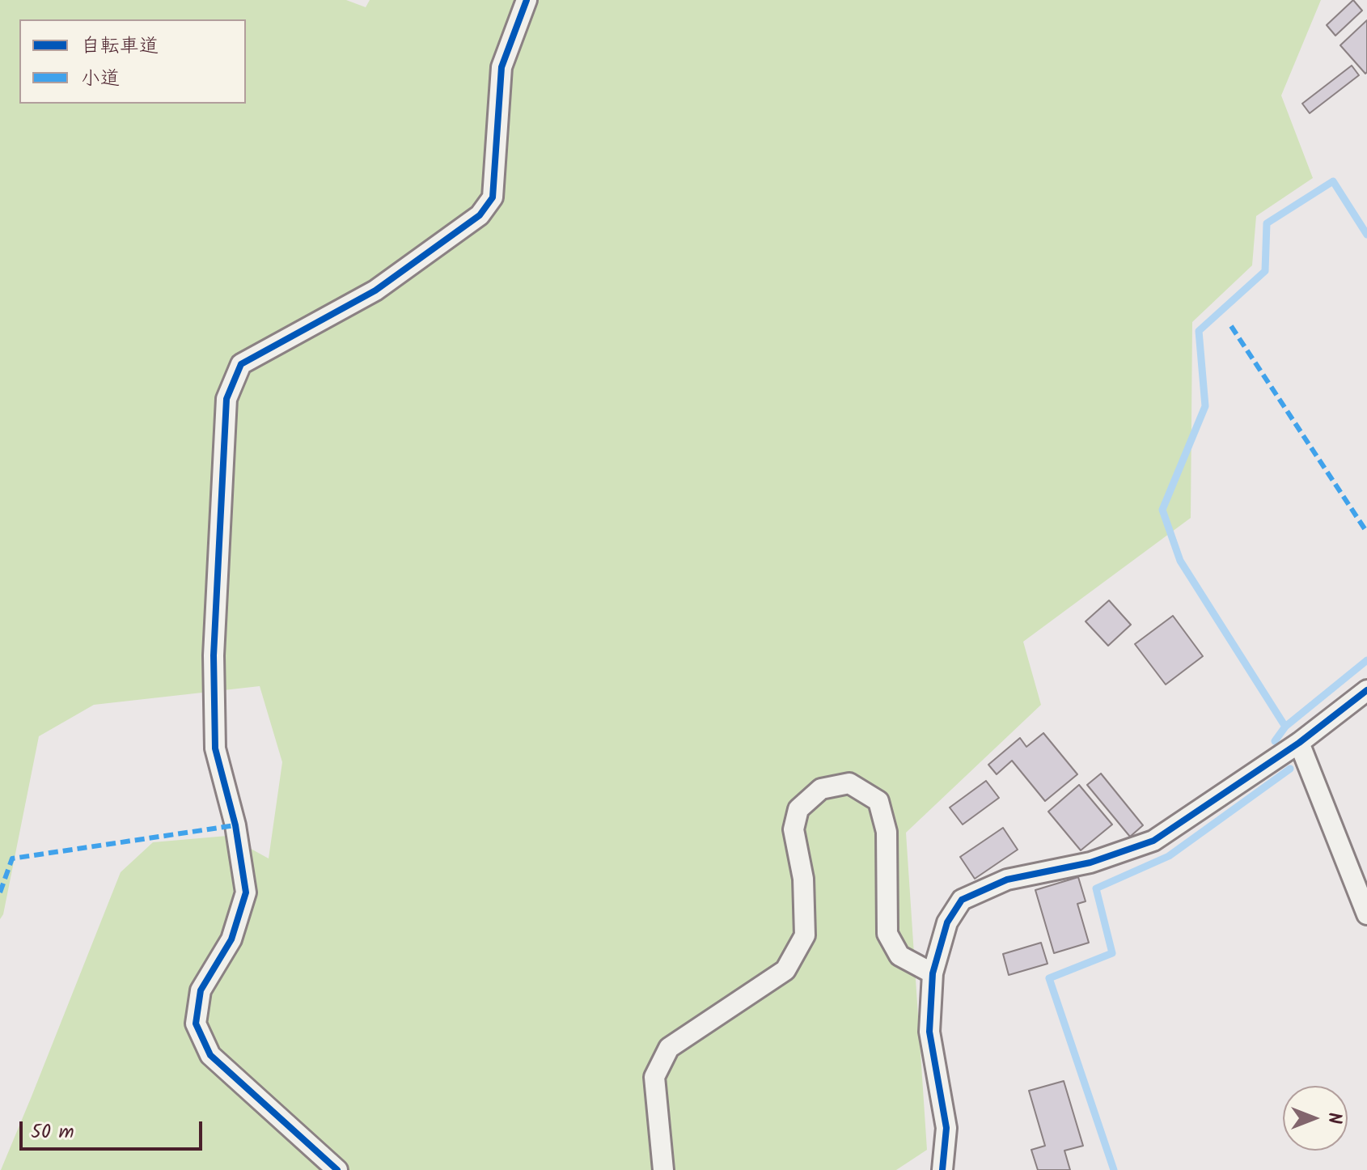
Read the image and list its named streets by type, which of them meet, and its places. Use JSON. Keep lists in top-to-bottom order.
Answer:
{
  "legend": ["自転車道", "小道"],
  "scale_bar": "50 m",
  "north": "right"
}
